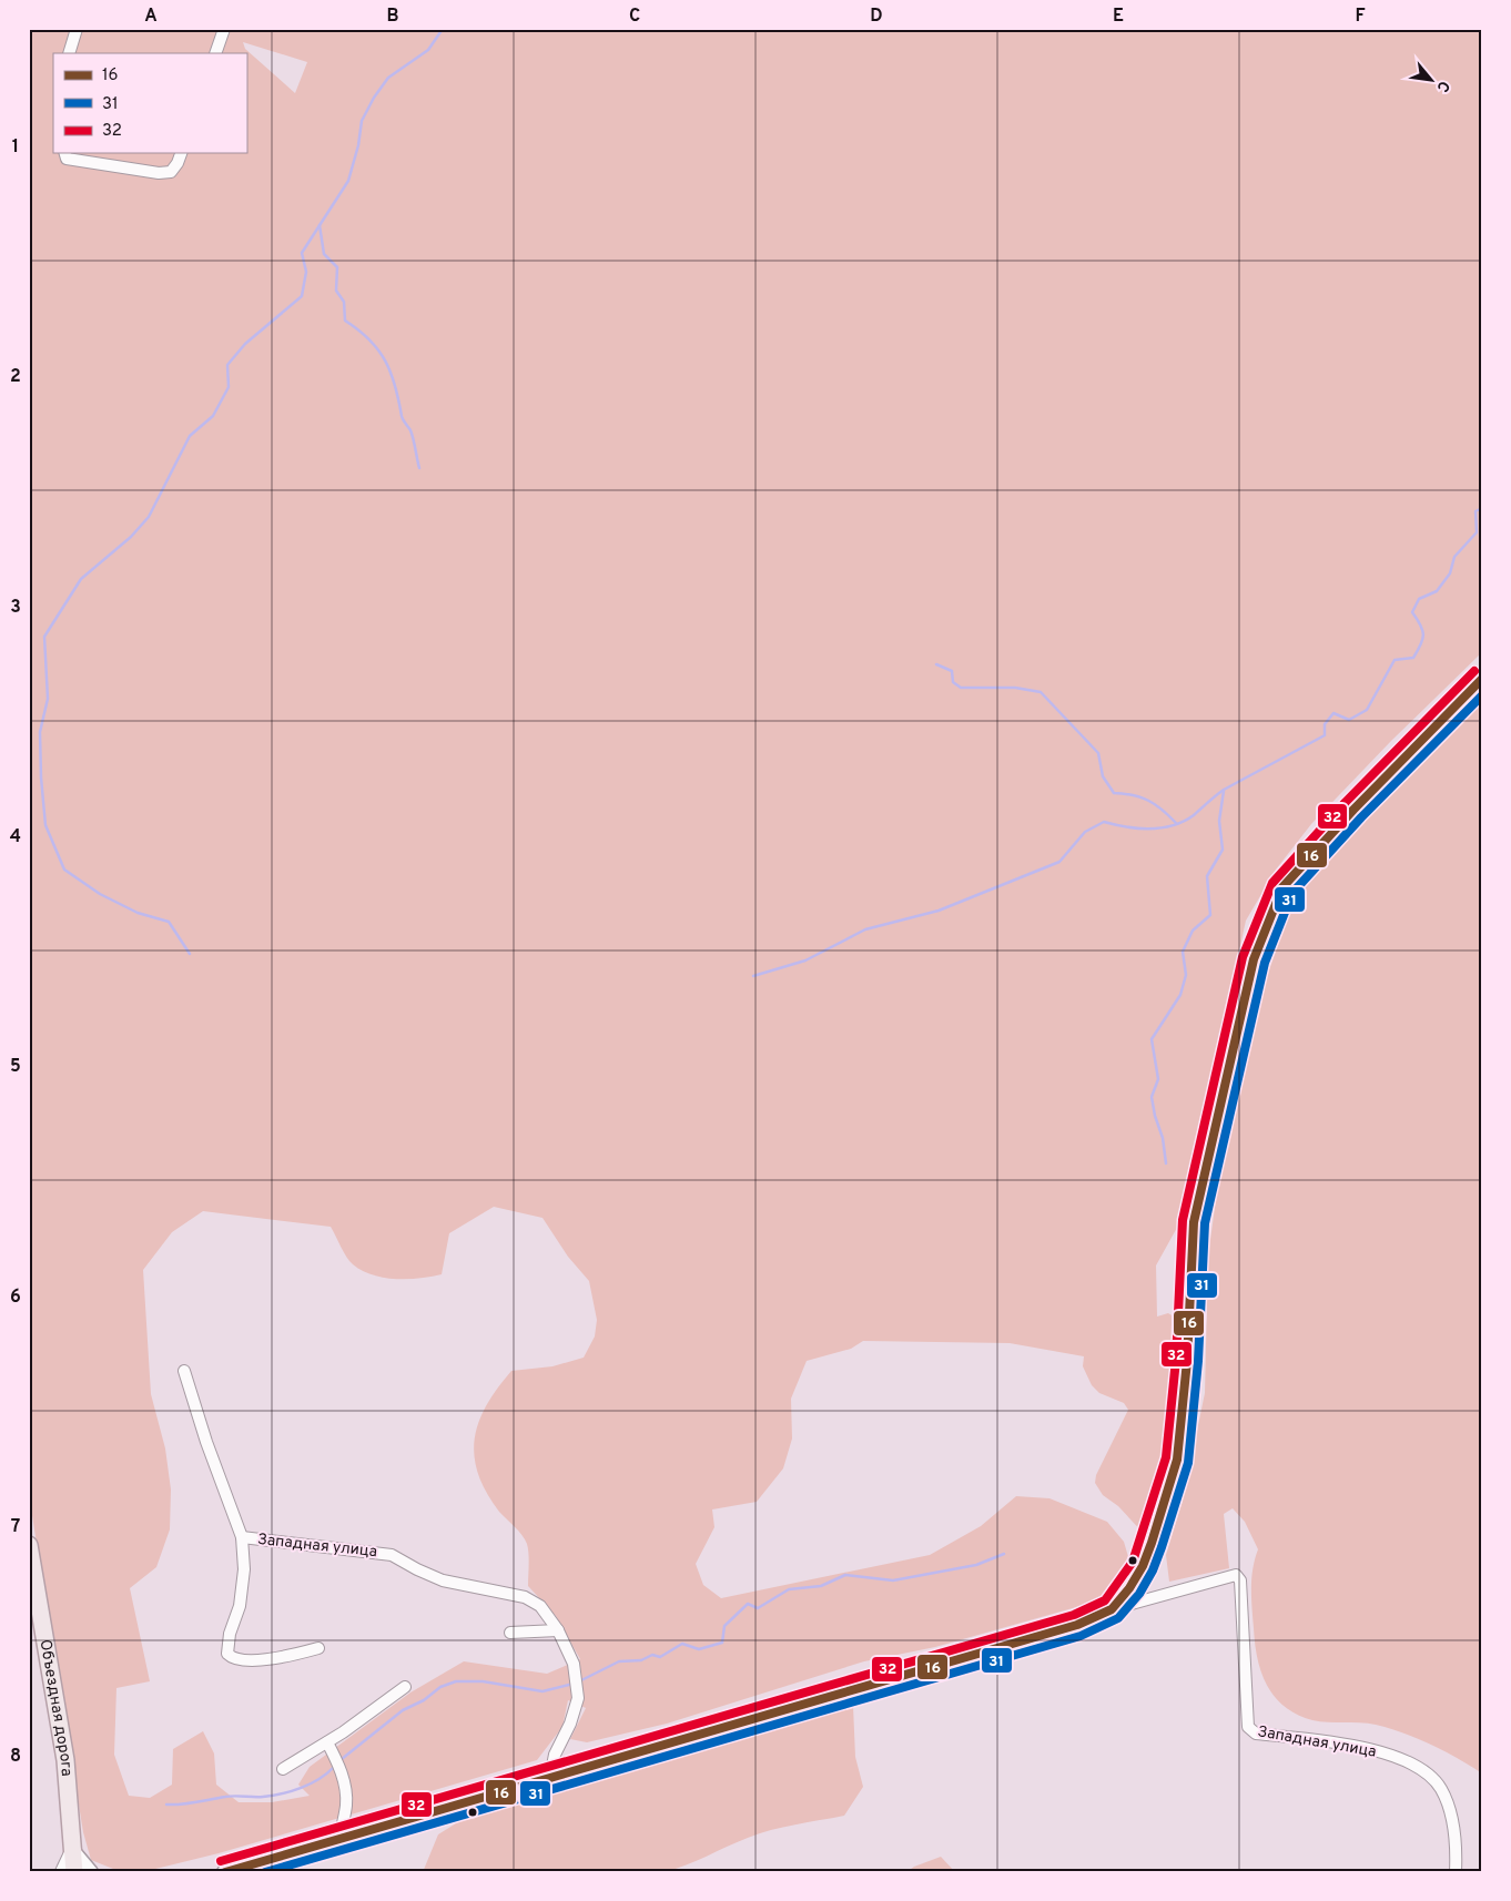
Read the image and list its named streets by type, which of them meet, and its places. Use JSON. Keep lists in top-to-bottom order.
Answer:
{
  "streets": {
    "main road": ["Объездная дорога"],
    "street": ["Западная улица"]
  },
  "lines": ["transit line 32", "transit line 16", "transit line 31"],
  "legend": ["16", "31", "32"],
  "north": "bottom right",
  "grid": {
    "columns": [
      "A",
      "B",
      "C",
      "D",
      "E",
      "F"
    ],
    "rows": [
      "1",
      "2",
      "3",
      "4",
      "5",
      "6",
      "7",
      "8"
    ]
  }
}
